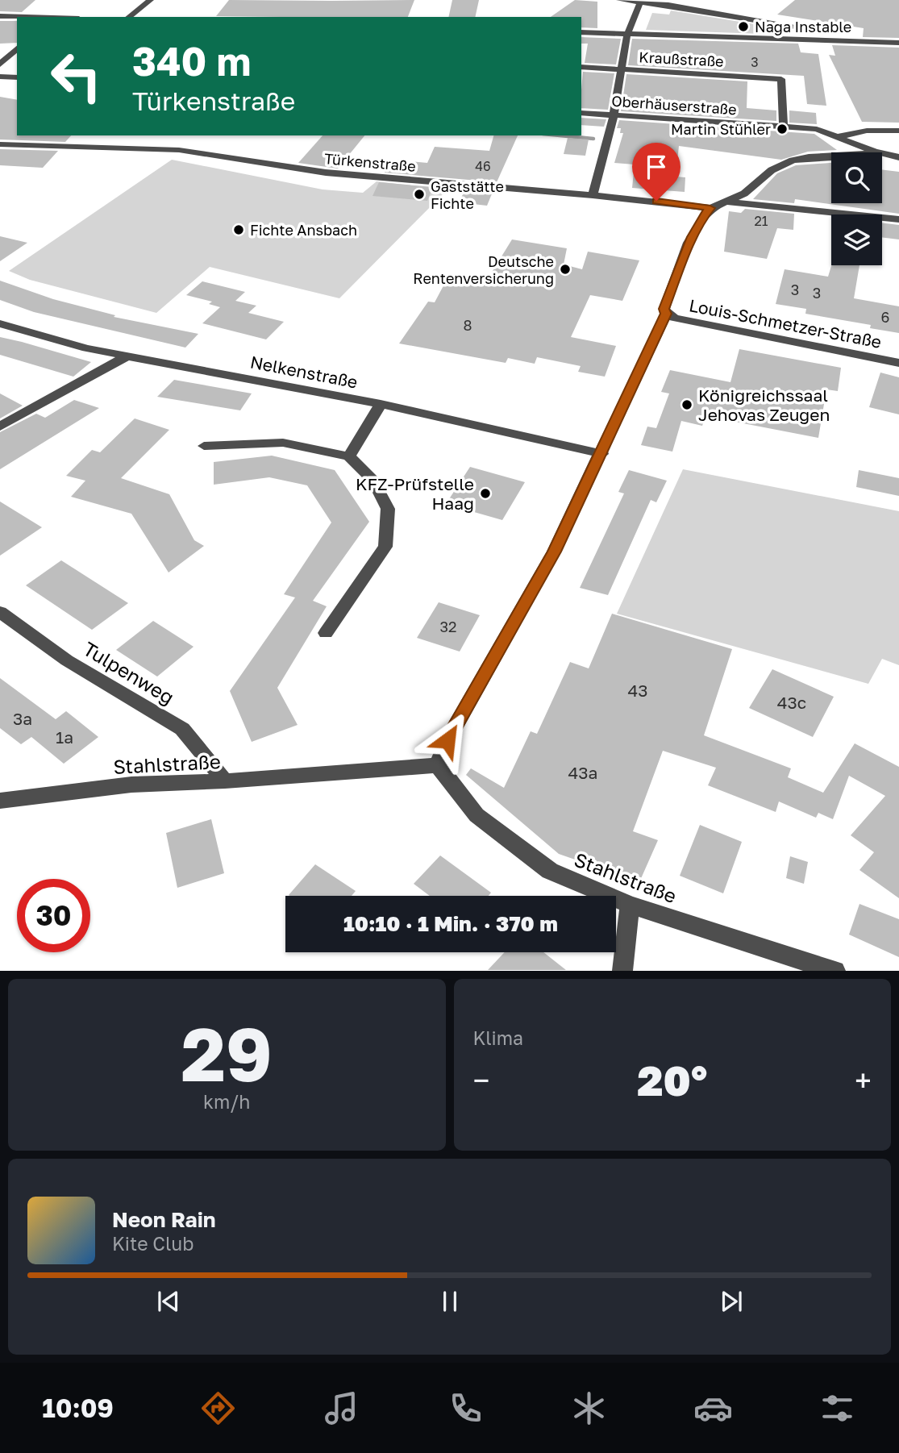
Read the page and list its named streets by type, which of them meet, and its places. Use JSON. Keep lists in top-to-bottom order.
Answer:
{
  "streets": {
    "street": [
      "Kraußstraße",
      "Oberhäuserstraße",
      "Türkenstraße",
      "Louis-Schmetzer-Straße",
      "Nelkenstraße",
      "Tulpenweg",
      "Stahlstraße"
    ]
  },
  "crossings": [
    ["Kraußstraße", "Oberhäuserstraße"],
    ["Tulpenweg", "Stahlstraße"]
  ],
  "places": [
    "Naga Instable",
    "Martin Stühler",
    "Gaststätte Fichte",
    "Fichte Ansbach",
    "Deutsche Rentenversicherung",
    "Königreichssaal Jehovas Zeugen",
    "KFZ-Prüfstelle Haag"
  ],
  "house_numbers": [
    "3",
    "46",
    "21",
    "3",
    "3",
    "6",
    "8",
    "32",
    "43",
    "43c",
    "3a",
    "1a",
    "43a"
  ],
  "page": {
    "turn": ["340 m", "Türkenstraße"],
    "limit": "30",
    "trip": "10:10 · 1 Min. · 370 m",
    "tile": [
      ["29", "km/h"],
      "Klima"
    ],
    "heat": ["−", "20°", "+"],
    "song": ["Neon Rain", "Kite Club"],
    "tabs": "10:09"
  }
}
